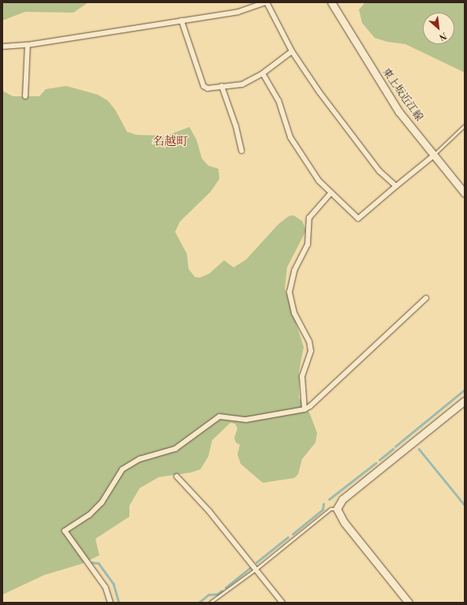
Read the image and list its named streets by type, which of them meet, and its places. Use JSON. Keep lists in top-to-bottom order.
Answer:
{
  "streets": {
    "street": ["東上坂近江線"]
  },
  "districts": ["名越町"],
  "north": "bottom right"
}
